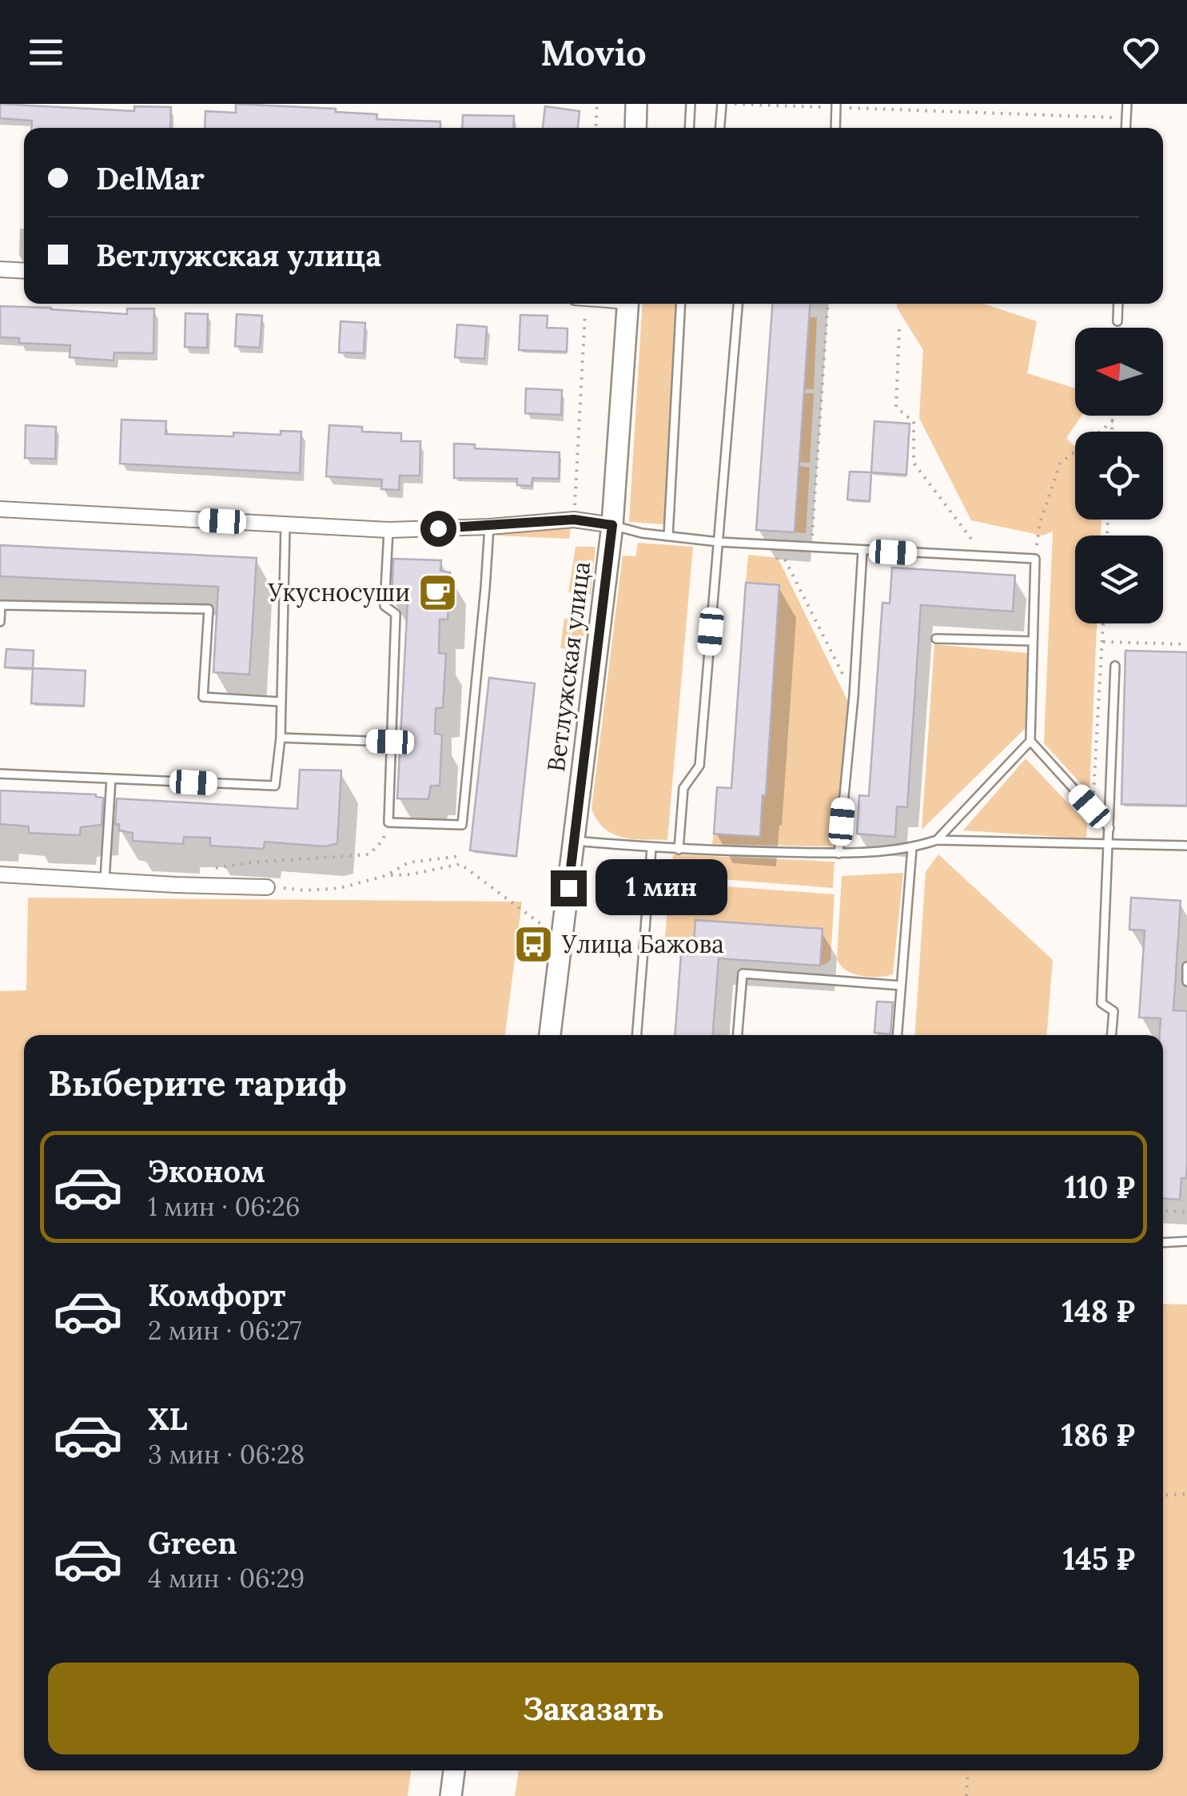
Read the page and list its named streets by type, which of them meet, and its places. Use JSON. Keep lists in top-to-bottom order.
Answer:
{
  "streets": {
    "main road": ["Ветлужская улица"]
  },
  "places": {
    "cafe": ["Укусносуши"],
    "bus stop": ["Улица Бажова"]
  },
  "north": "left",
  "page": {
    "header": "Movio",
    "banner": ["DelMar", "Ветлужская улица"],
    "bubble": "1 мин",
    "heading": "Выберите тариф",
    "list": [
      {
        "name": "Эконом",
        "note": "1 мин · 06:26",
        "value": "110 ₽"
      },
      {
        "name": "Комфорт",
        "note": "2 мин · 06:27",
        "value": "148 ₽"
      },
      {
        "name": "XL",
        "note": "3 мин · 06:28",
        "value": "186 ₽"
      },
      {
        "name": "Green",
        "note": "4 мин · 06:29",
        "value": "145 ₽"
      }
    ],
    "buttons": "Заказать"
  }
}
